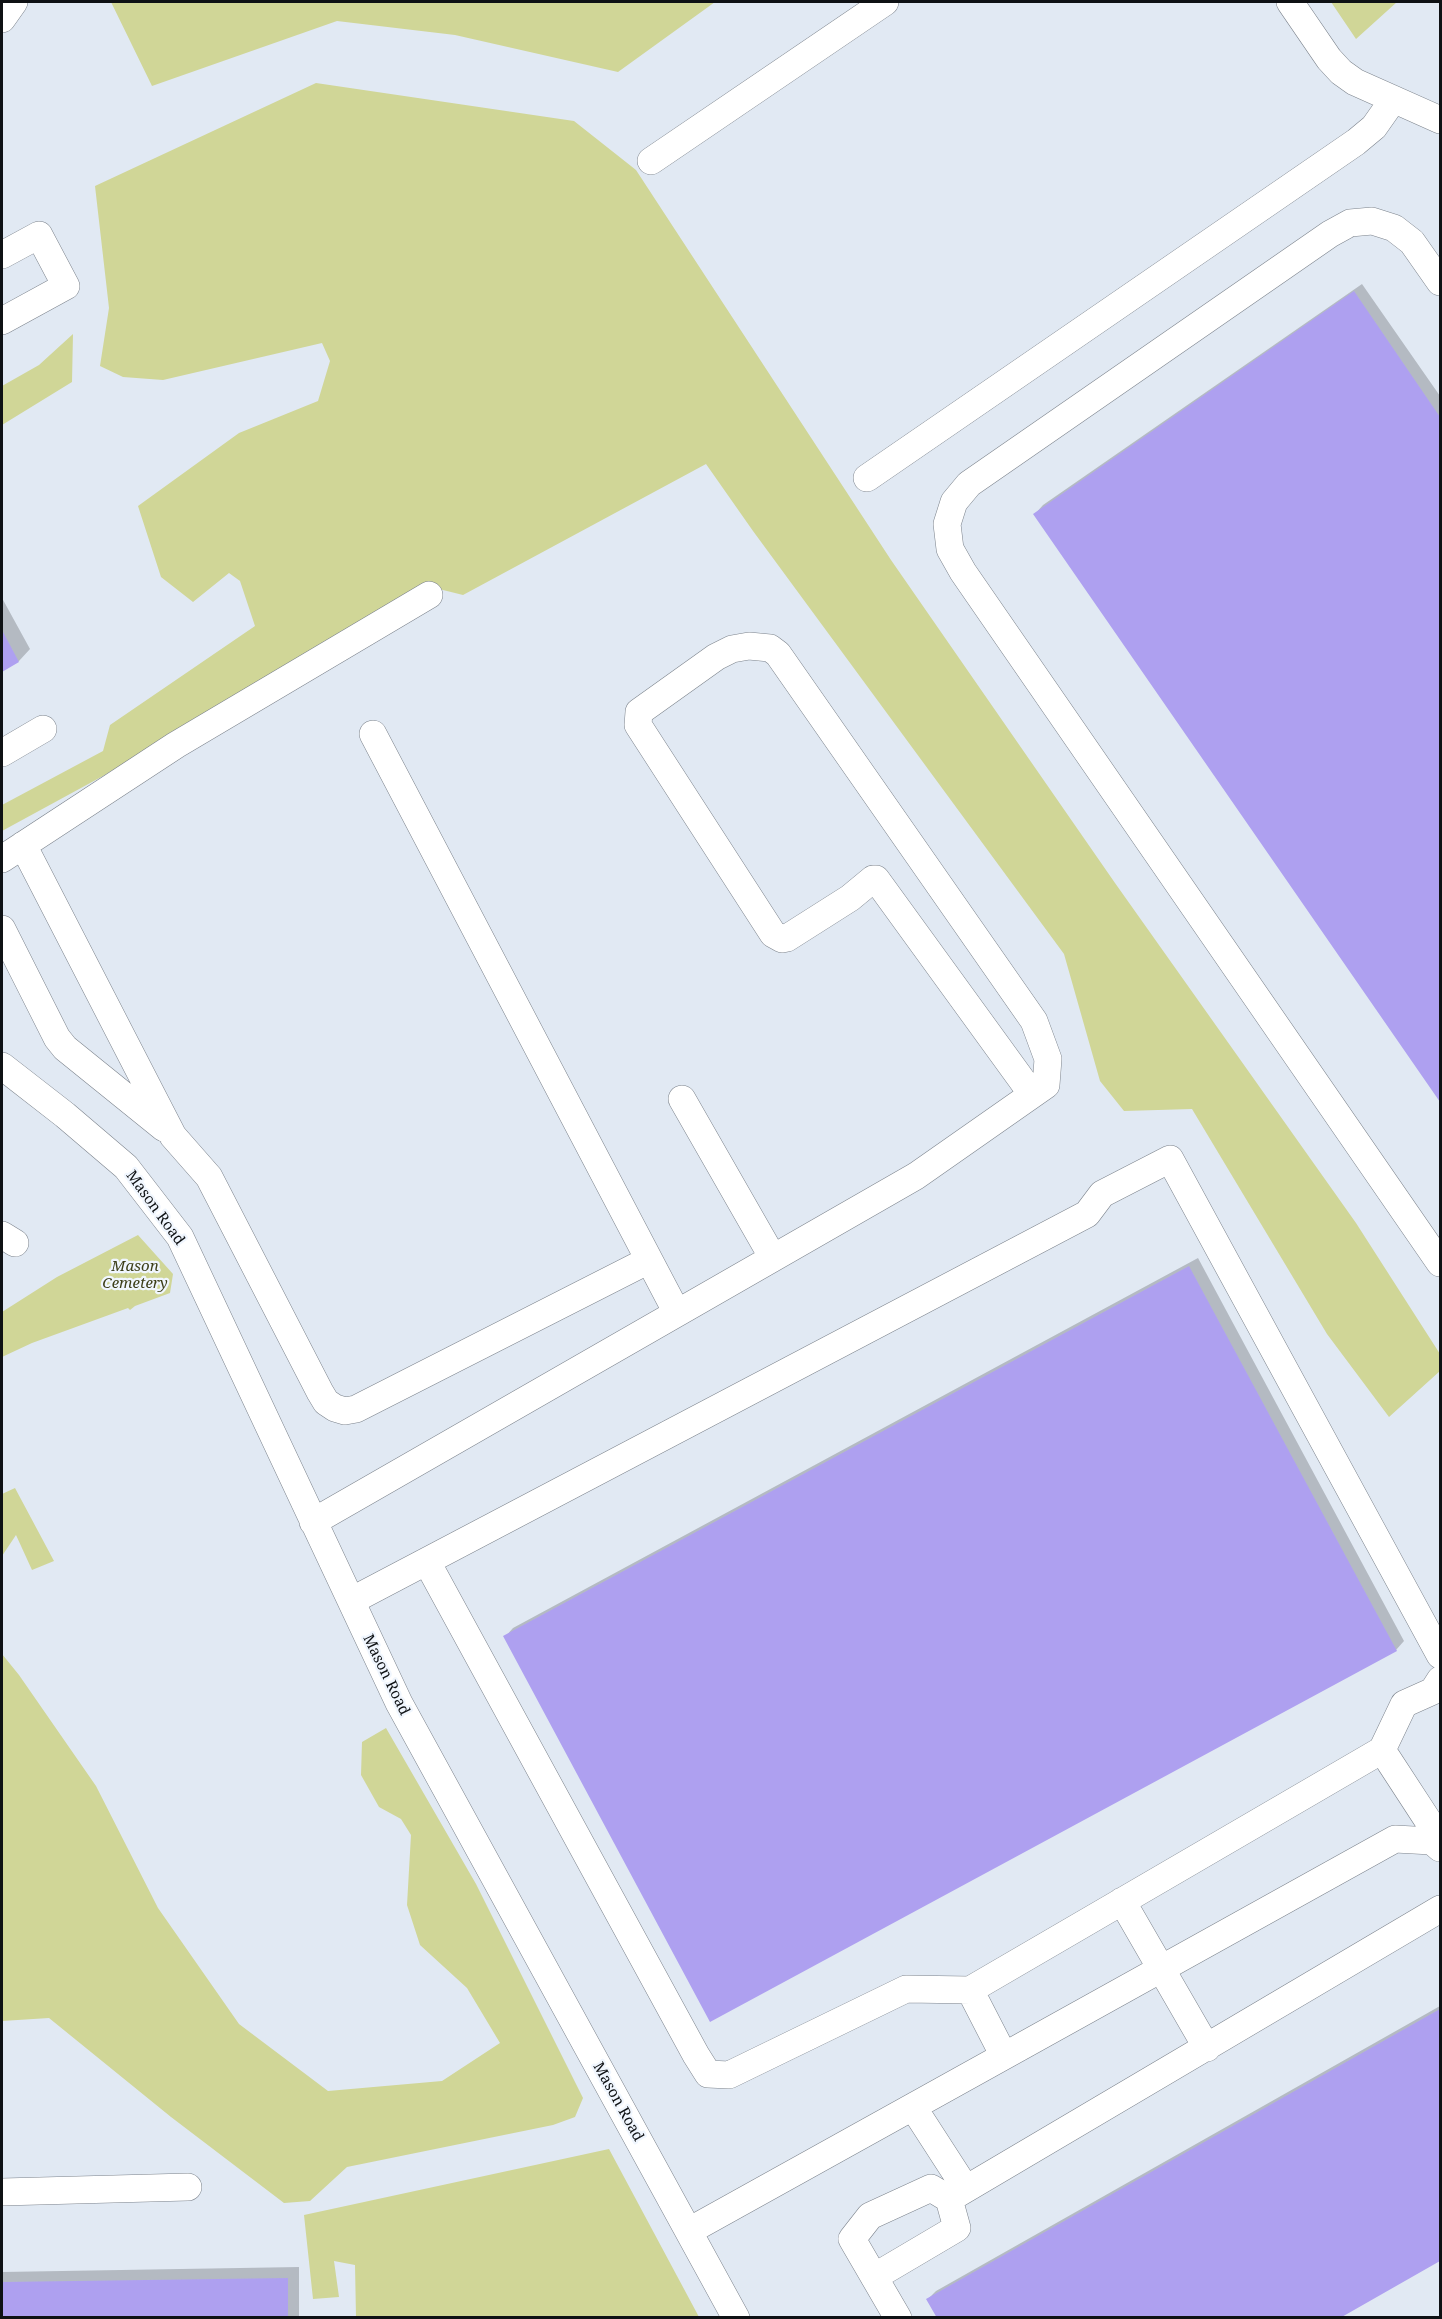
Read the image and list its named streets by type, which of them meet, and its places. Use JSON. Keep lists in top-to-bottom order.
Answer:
{
  "streets": {
    "street": ["Mason Road"]
  },
  "parks": ["Mason Cemetery"]
}
